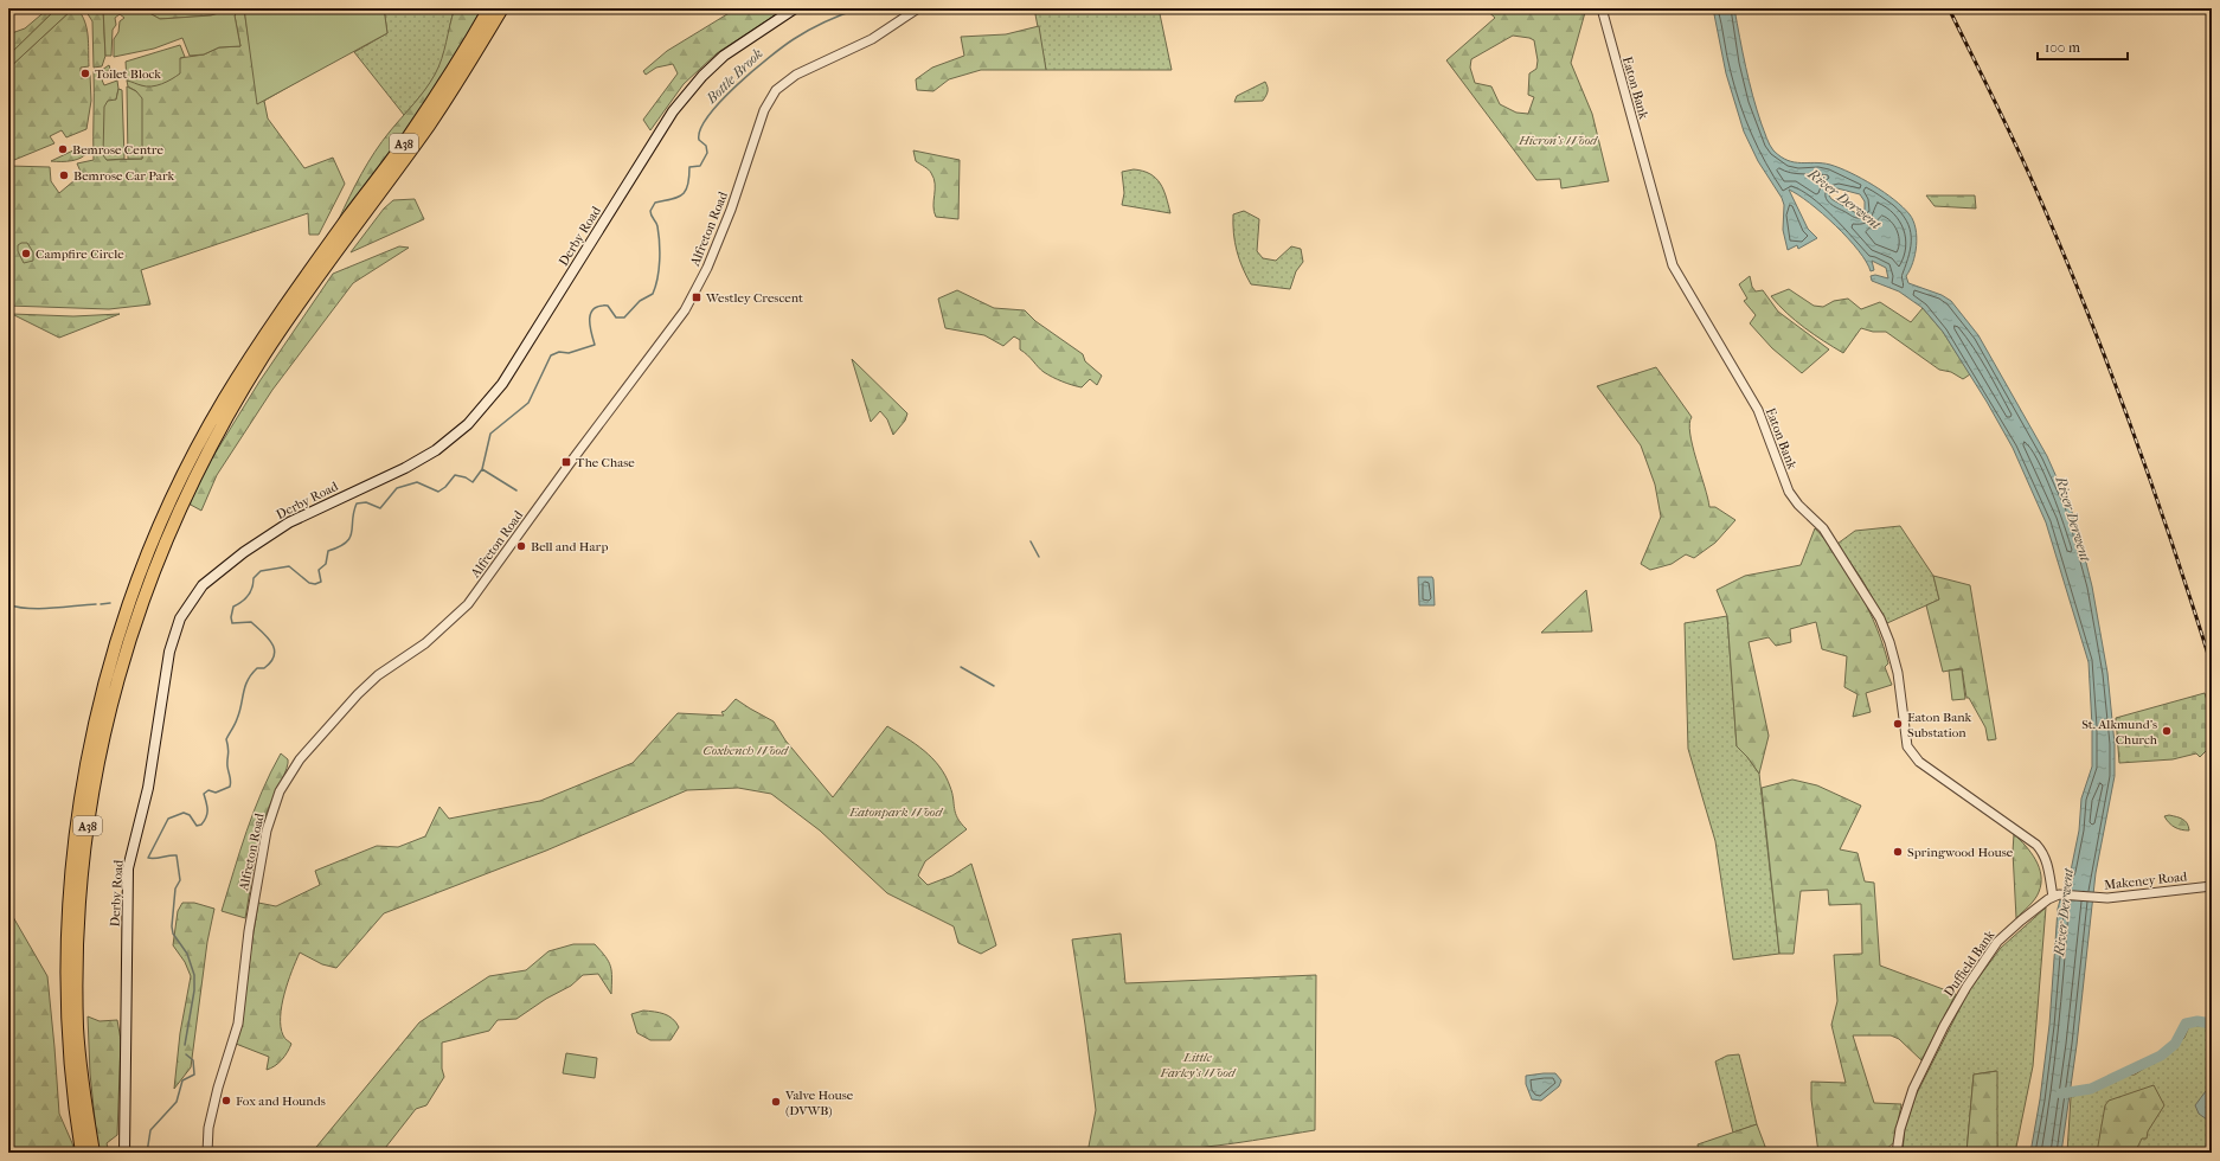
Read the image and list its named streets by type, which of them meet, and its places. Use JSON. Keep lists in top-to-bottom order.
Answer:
{
  "streets": {
    "highway": ["A38"],
    "main road": ["Derby Road"],
    "street": [
      "Eaton Bank",
      "Alfreton Road",
      "Makeney Road",
      "Duffield Bank"
    ]
  },
  "crossings": [
    ["Eaton Bank", "Makeney Road"],
    ["Eaton Bank", "Duffield Bank"],
    ["Makeney Road", "Duffield Bank"]
  ],
  "water": ["Bottle Brook", "River Derwent"],
  "parks": [
    "Hieron's Wood",
    "Coxbench Wood",
    "Eatonpark Wood",
    "Little Farley's Wood"
  ],
  "places": {
    "other": [
      "Toilet Block",
      "Bemrose Centre",
      "Bemrose Car Park",
      "Campfire Circle",
      "Bell and Harp",
      "Eaton Bank Substation",
      "St. Alkmund's Church",
      "Springwood House",
      "Fox and Hounds",
      "Valve House (DVWB)"
    ],
    "transit": ["Westley Crescent", "The Chase"]
  },
  "scale_bar": "100 m"
}
